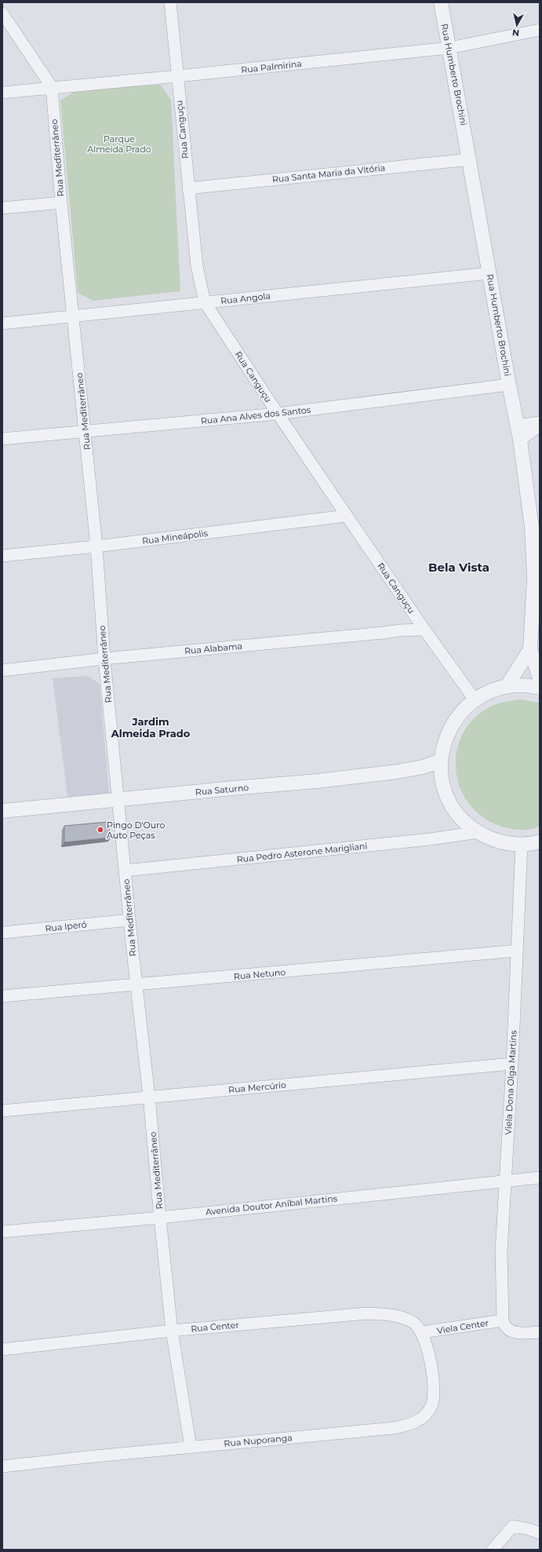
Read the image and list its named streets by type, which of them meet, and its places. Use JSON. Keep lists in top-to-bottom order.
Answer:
{
  "streets": {
    "street": [
      "Rua Palmirina",
      "Rua Humberto Brochini",
      "Rua Canguçu",
      "Rua Mediterrâneo",
      "Rua Santa Maria da Vitória",
      "Rua Angola",
      "Rua Ana Alves dos Santos",
      "Rua Mineápolis",
      "Rua Alabama",
      "Rua Saturno",
      "Rua Pedro Asterone Marigliani",
      "Rua Iperó",
      "Rua Netuno",
      "Viela Dona Olga Martins",
      "Rua Mercúrio",
      "Avenida Doutor Aníbal Martins",
      "Rua Center",
      "Viela Center",
      "Rua Nuporanga"
    ]
  },
  "crossings": [
    ["Rua Palmirina", "Rua Humberto Brochini"],
    ["Rua Palmirina", "Rua Canguçu"],
    ["Rua Palmirina", "Rua Mediterrâneo"],
    ["Rua Humberto Brochini", "Rua Santa Maria da Vitória"],
    ["Rua Humberto Brochini", "Rua Angola"],
    ["Rua Humberto Brochini", "Rua Ana Alves dos Santos"],
    ["Rua Canguçu", "Rua Santa Maria da Vitória"],
    ["Rua Canguçu", "Rua Angola"],
    ["Rua Canguçu", "Rua Ana Alves dos Santos"],
    ["Rua Canguçu", "Rua Mineápolis"],
    ["Rua Canguçu", "Rua Alabama"],
    ["Rua Mediterrâneo", "Rua Angola"],
    ["Rua Mediterrâneo", "Rua Ana Alves dos Santos"],
    ["Rua Mediterrâneo", "Rua Mineápolis"],
    ["Rua Mediterrâneo", "Rua Alabama"],
    ["Rua Mediterrâneo", "Rua Saturno"],
    ["Rua Mediterrâneo", "Rua Pedro Asterone Marigliani"],
    ["Rua Mediterrâneo", "Rua Iperó"],
    ["Rua Mediterrâneo", "Rua Netuno"],
    ["Rua Mediterrâneo", "Rua Mercúrio"],
    ["Rua Mediterrâneo", "Avenida Doutor Aníbal Martins"],
    ["Rua Mediterrâneo", "Rua Center"],
    ["Rua Mediterrâneo", "Rua Nuporanga"],
    ["Rua Netuno", "Viela Dona Olga Martins"],
    ["Viela Dona Olga Martins", "Rua Mercúrio"],
    ["Viela Dona Olga Martins", "Avenida Doutor Aníbal Martins"],
    ["Viela Dona Olga Martins", "Viela Center"],
    ["Rua Center", "Viela Center"],
    ["Rua Center", "Rua Nuporanga"],
    ["Viela Center", "Rua Nuporanga"]
  ],
  "districts": ["Bela Vista", "Jardim Almeida Prado"],
  "parks": ["Parque Almeida Prado"],
  "places": ["Pingo D'Ouro Auto Peças"],
  "north": "bottom"
}
